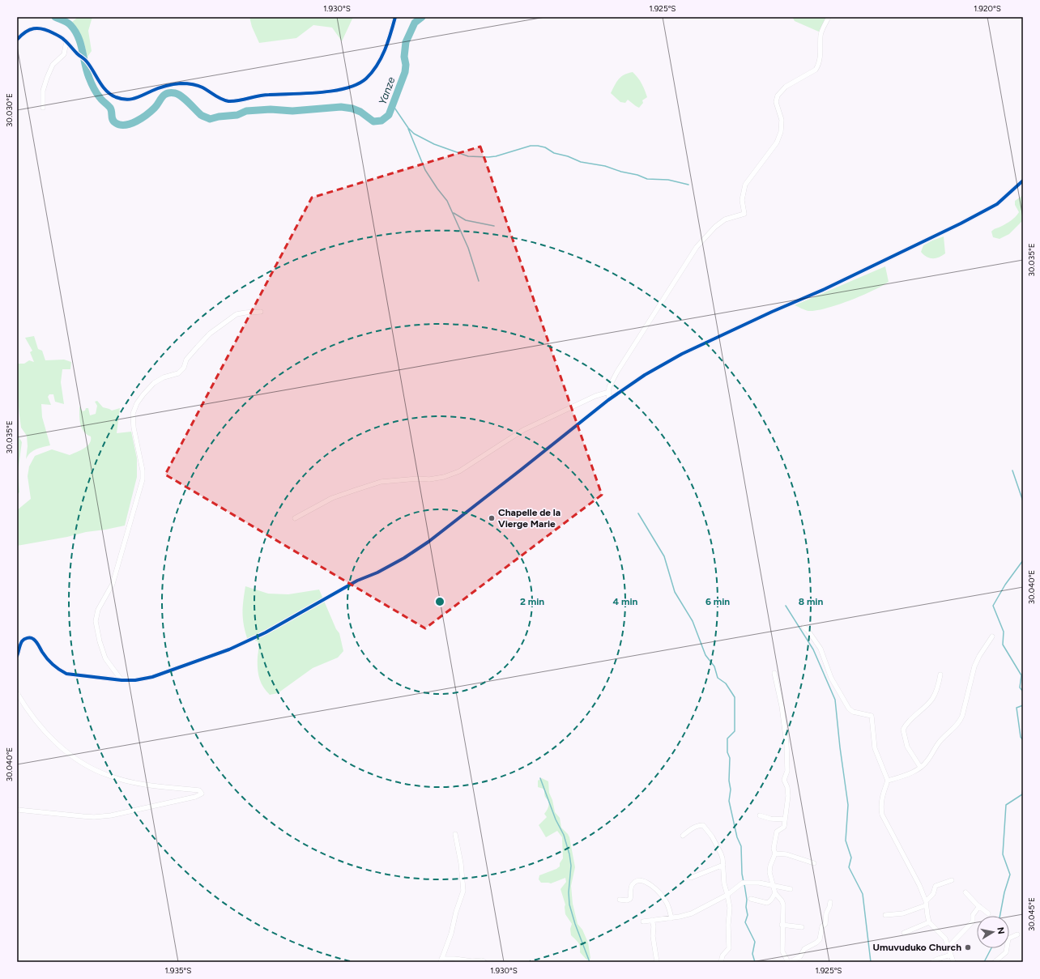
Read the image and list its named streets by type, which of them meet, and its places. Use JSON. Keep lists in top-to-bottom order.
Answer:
{
  "water": ["Yanze"],
  "places": ["Chapelle de la Vierge Marie", "Umuvuduko Church"],
  "north": "right",
  "coordinates": [
    "1.930°S",
    "1.925°S",
    "1.920°S",
    "30.030°E",
    "30.035°E",
    "30.040°E",
    "30.045°E",
    "1.935°S"
  ],
  "rings": [
    "2 min",
    "4 min",
    "6 min",
    "8 min"
  ]
}
